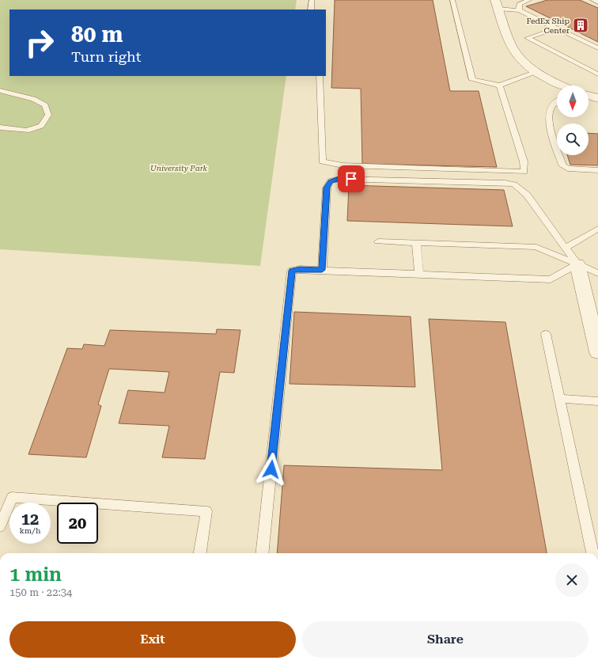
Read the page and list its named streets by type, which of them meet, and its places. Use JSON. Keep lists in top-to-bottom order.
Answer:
{
  "parks": ["University Park"],
  "places": {
    "building": ["FedEx Ship Center"]
  },
  "north": "bottom",
  "page": {
    "turn": ["80 m", "Turn right"],
    "speed": "12 km/h",
    "limit": "20",
    "heading": ["1 min", "150 m · 22:34"],
    "buttons": ["Exit", "Share"]
  }
}
